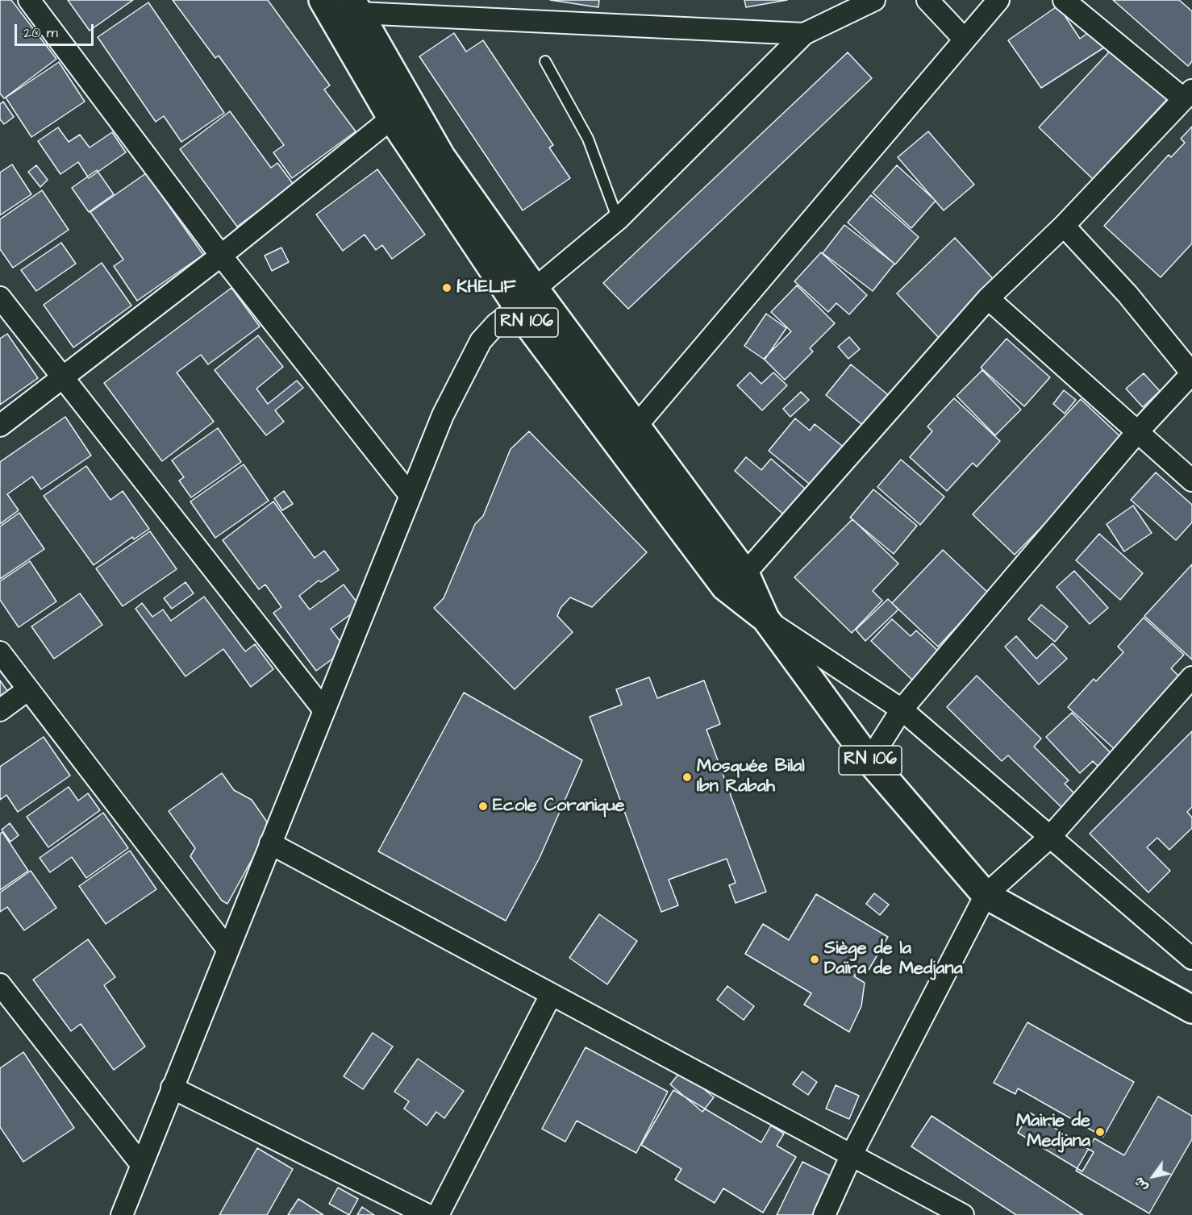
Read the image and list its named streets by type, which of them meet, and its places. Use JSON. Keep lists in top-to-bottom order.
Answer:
{
  "streets": {
    "main road": ["RN 106"]
  },
  "places": [
    "KHELIF",
    "Mosquée Bilal Ibn Rabah",
    "Ecole Coranique",
    "Siège de la Daïra de Medjana",
    "Mairie de Medjana"
  ],
  "scale_bar": "20 m",
  "north": "bottom left"
}
